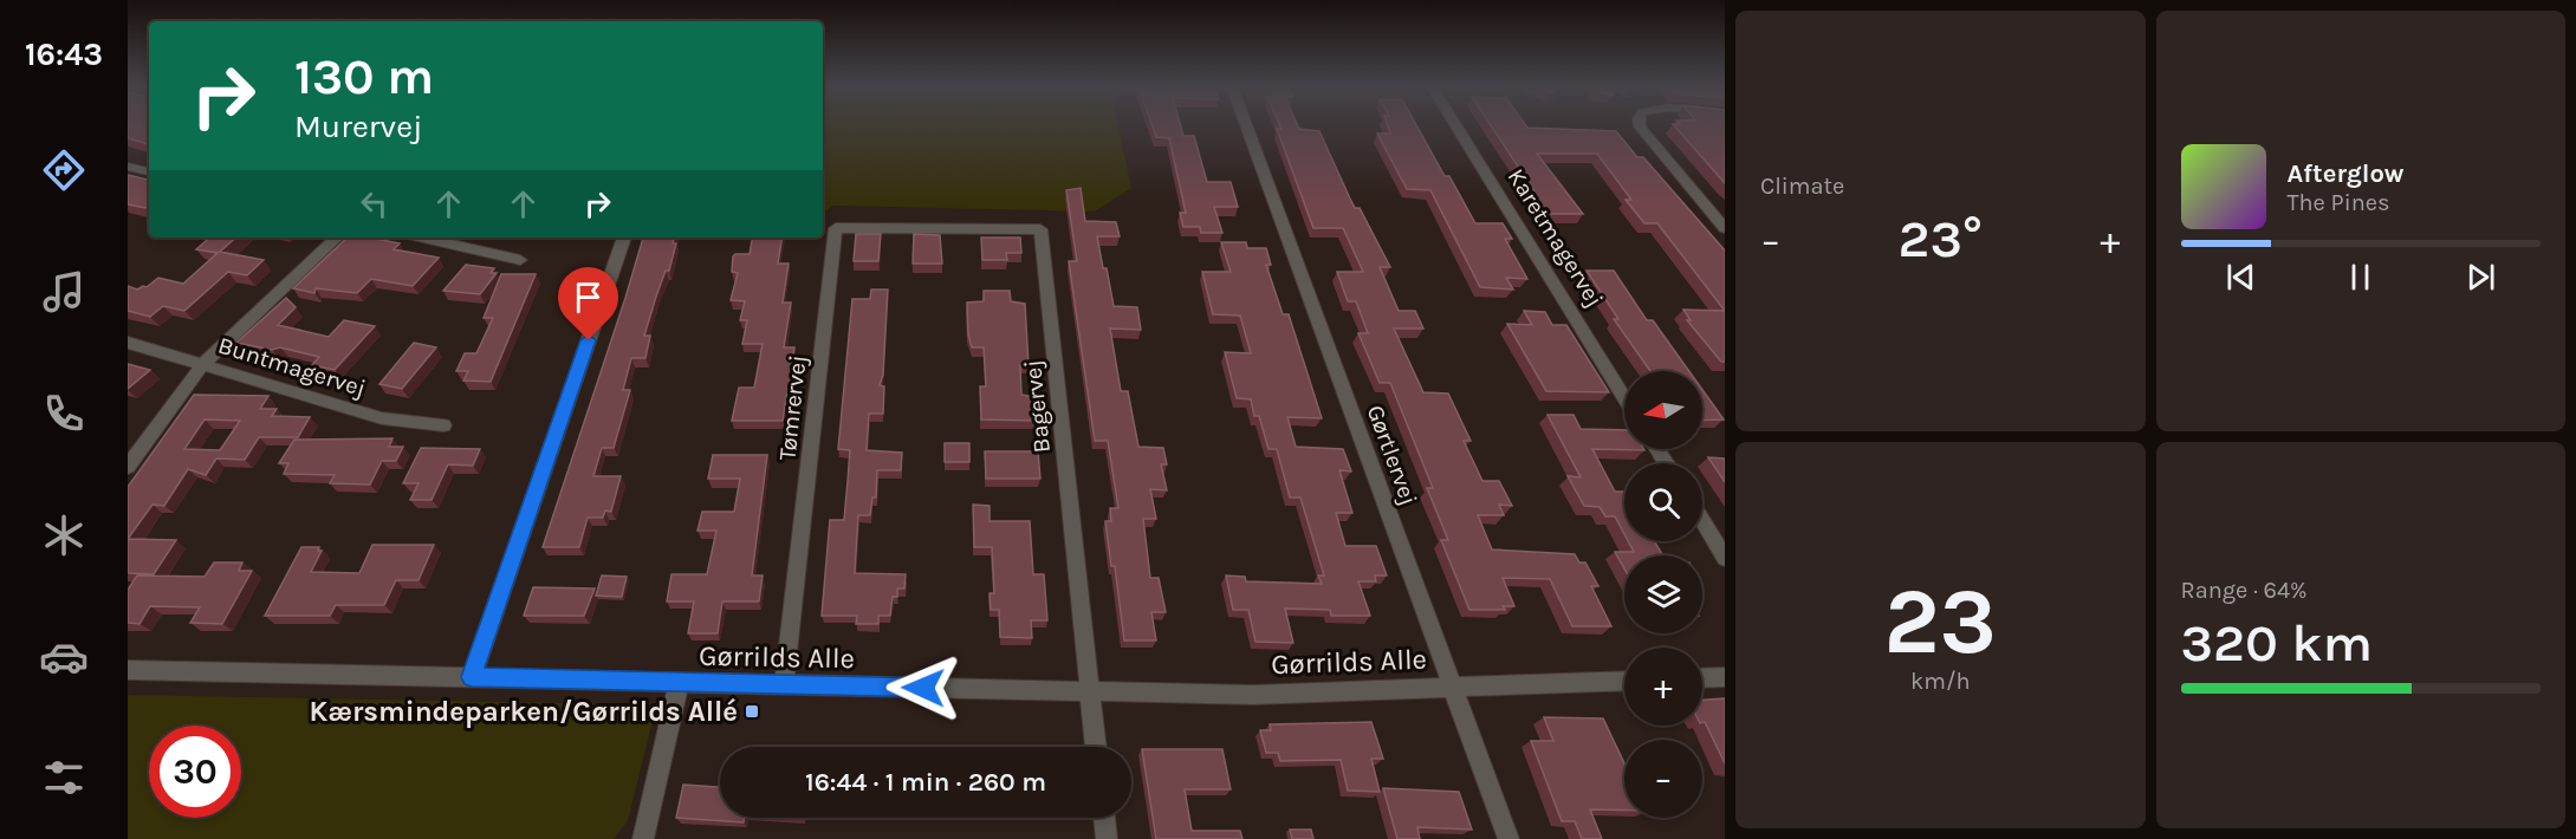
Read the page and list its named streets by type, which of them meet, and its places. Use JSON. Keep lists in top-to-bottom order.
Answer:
{
  "streets": {
    "street": [
      "Karetmagervej",
      "Buntmagervej",
      "Bagervej",
      "Tømrervej",
      "Gørtlervej",
      "Gørrilds Alle"
    ]
  },
  "crossings": [
    ["Bagervej", "Tømrervej"],
    ["Bagervej", "Gørrilds Alle"],
    ["Tømrervej", "Gørrilds Alle"],
    ["Gørtlervej", "Gørrilds Alle"]
  ],
  "places": {
    "transit": ["Kærsmindeparken/Gørrilds Allé"]
  },
  "north": "left",
  "page": {
    "tabs": "16:43",
    "tile": [
      "Climate",
      ["23", "km/h"],
      ["Range · 64%", "320 km"]
    ],
    "turn": ["130 m", "Murervej"],
    "song": ["Afterglow", "The Pines"],
    "heat": ["−", "23°", "+"],
    "map_buttons": ["+", "−"],
    "limit": "30",
    "trip": "16:44 · 1 min · 260 m"
  }
}
